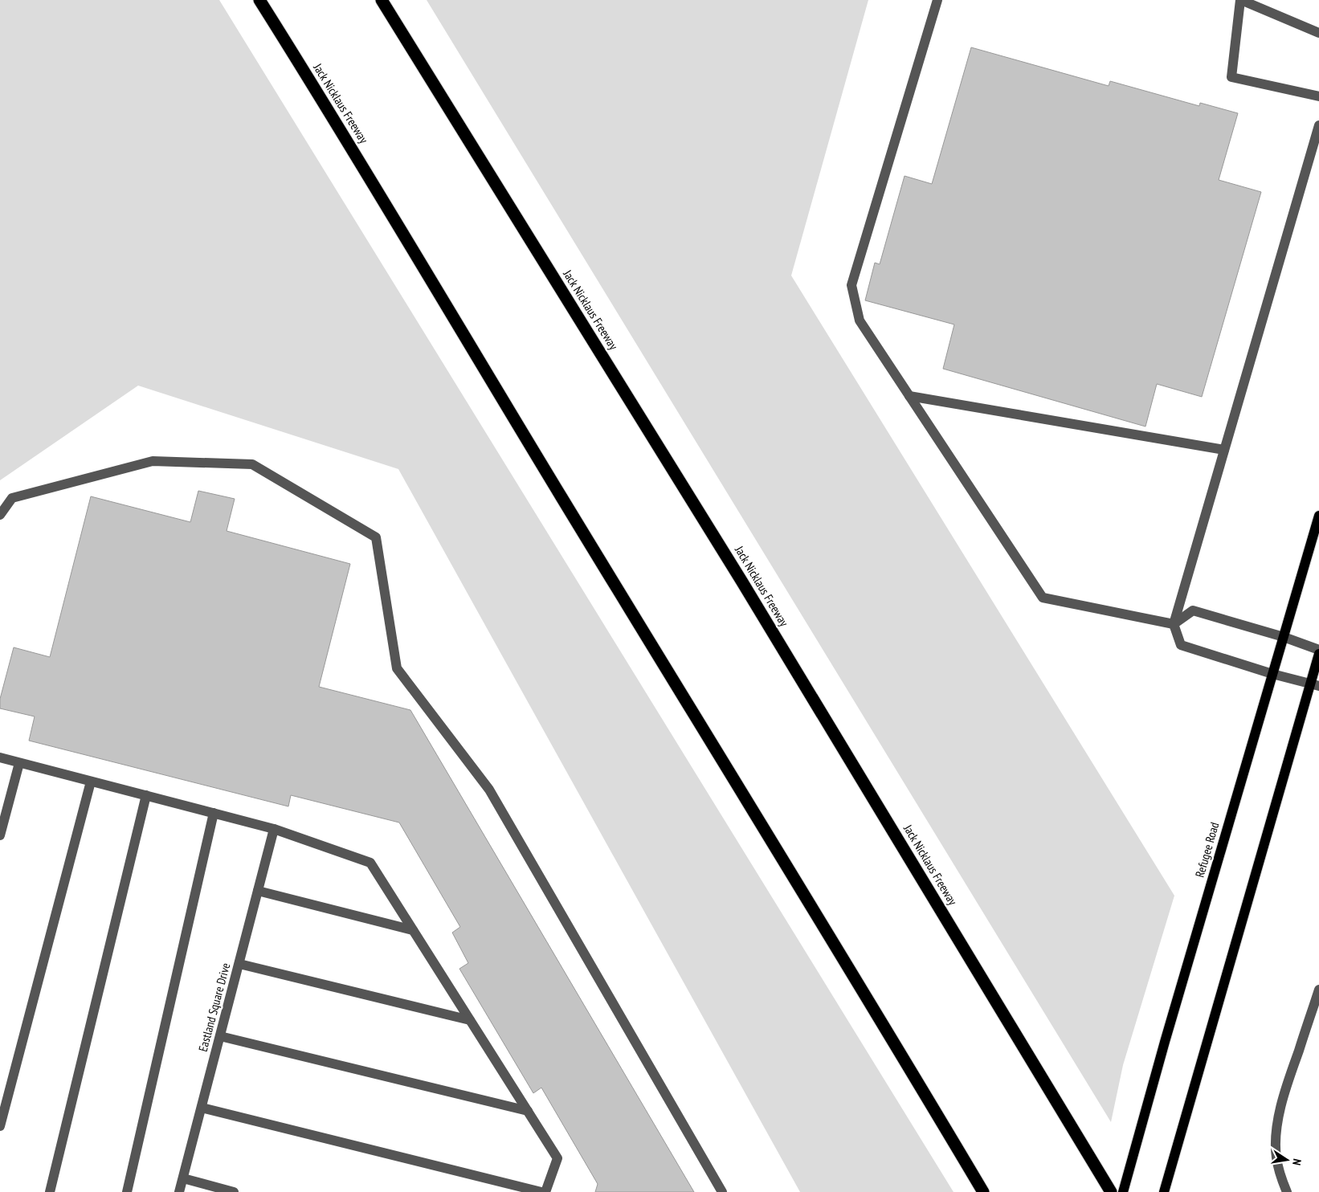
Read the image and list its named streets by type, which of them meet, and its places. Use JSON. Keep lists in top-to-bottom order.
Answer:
{
  "streets": {
    "highway": ["Jack Nicklaus Freeway"],
    "main road": ["Refugee Road"],
    "street": ["Eastland Square Drive"]
  },
  "north": "right"
}
